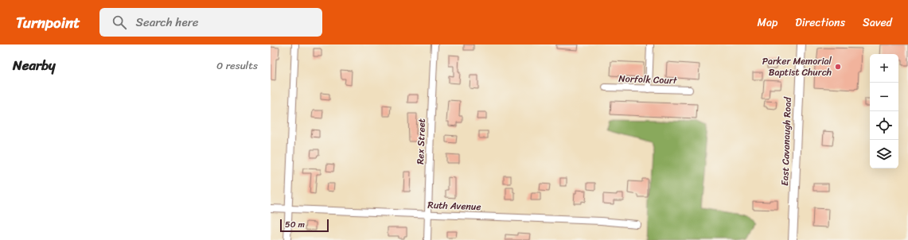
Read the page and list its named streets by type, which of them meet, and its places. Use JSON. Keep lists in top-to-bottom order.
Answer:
{
  "streets": {
    "street": [
      "Norfolk Court",
      "Rex Street",
      "East Cavanaugh Road",
      "Ruth Avenue"
    ]
  },
  "crossings": [
    ["Rex Street", "Ruth Avenue"]
  ],
  "places": ["Parker Memorial Baptist Church"],
  "scale_bar": "50 m",
  "page": {
    "header": "Turnpoint",
    "search": "Search here",
    "nav": ["Map", "Directions", "Saved"],
    "heading": ["Nearby", "0 results"],
    "map_buttons": ["+", "−"],
    "scale": "50 m"
  }
}
